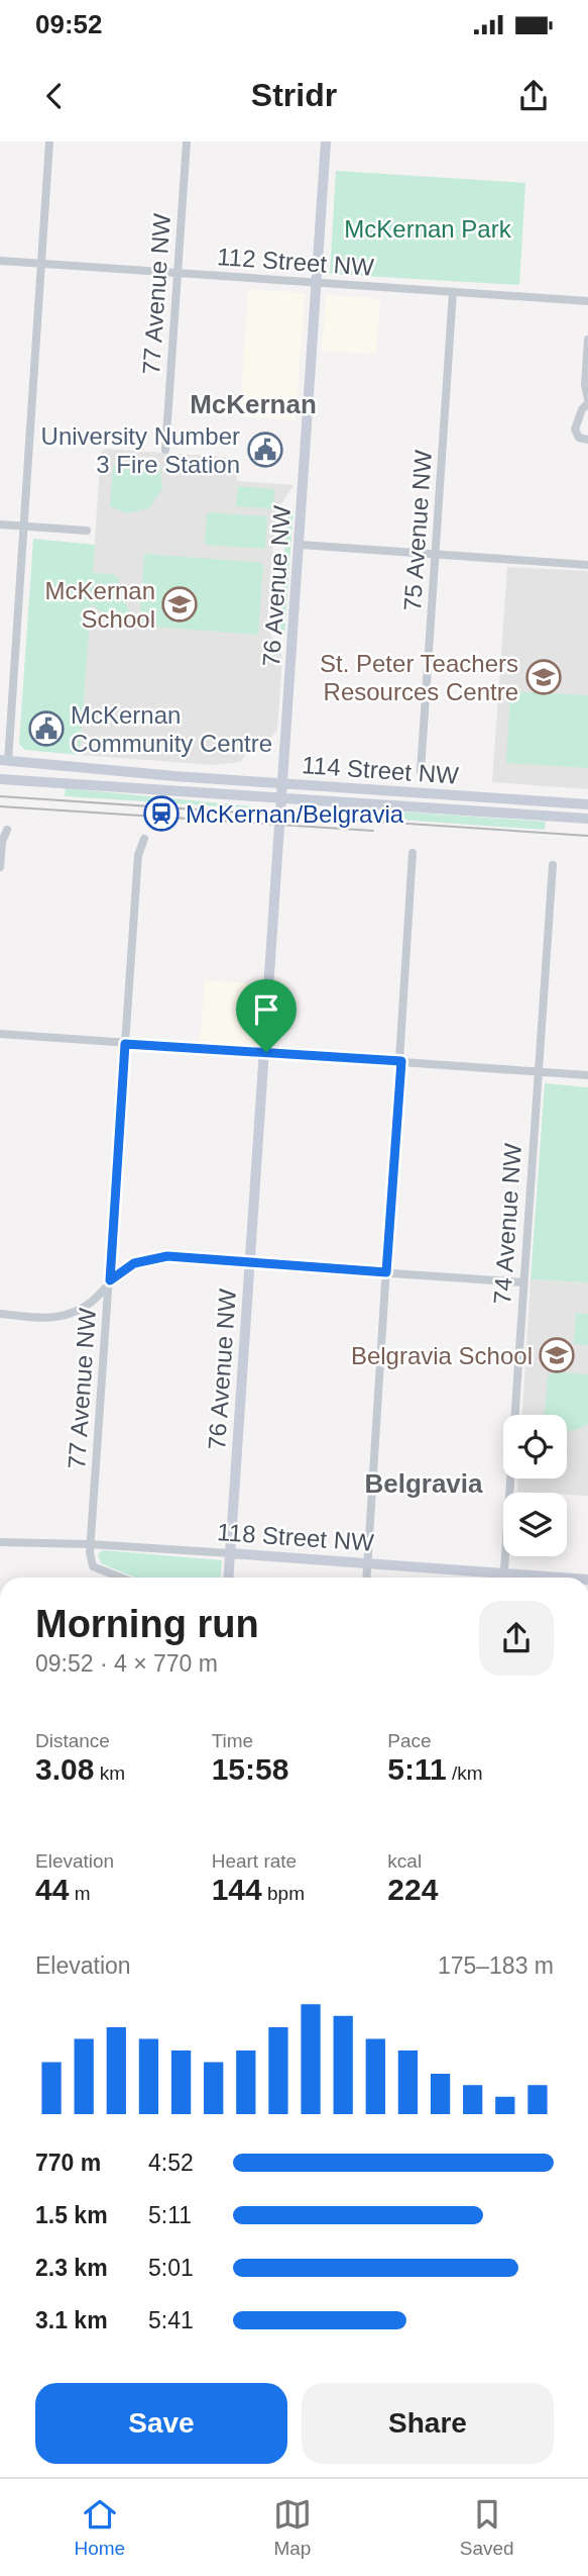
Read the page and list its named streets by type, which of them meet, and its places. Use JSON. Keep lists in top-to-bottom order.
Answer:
{
  "streets": {
    "street": [
      "112 Street NW",
      "77 Avenue NW",
      "75 Avenue NW",
      "76 Avenue NW",
      "114 Street NW",
      "74 Avenue NW",
      "118 Street NW"
    ]
  },
  "crossings": [
    ["112 Street NW", "77 Avenue NW"],
    ["112 Street NW", "75 Avenue NW"],
    ["112 Street NW", "76 Avenue NW"],
    ["77 Avenue NW", "118 Street NW"],
    ["76 Avenue NW", "114 Street NW"],
    ["76 Avenue NW", "118 Street NW"]
  ],
  "districts": ["McKernan", "Belgravia"],
  "parks": ["McKernan Park"],
  "places": {
    "public building": ["University Number 3 Fire Station", "McKernan Community Centre"],
    "school or university": ["McKernan School", "St. Peter Teachers Resources Centre", "Belgravia School"],
    "station": ["McKernan/Belgravia"]
  },
  "page": {
    "status": "09:52",
    "header": "Stridr",
    "heading": ["Morning run", "09:52 · 4 × 770 m"],
    "stats": [
      ["Distance", "3.08 km"],
      ["Time", "15:58"],
      ["Pace", "5:11 /km"],
      ["Elevation", "44 m"],
      ["Heart rate", "144 bpm"],
      ["kcal", "224"]
    ],
    "chart": ["Elevation", "175–183 m"],
    "list": [
      {
        "name": "770 m",
        "note": "4:52"
      },
      {
        "name": "1.5 km",
        "note": "5:11"
      },
      {
        "name": "2.3 km",
        "note": "5:01"
      },
      {
        "name": "3.1 km",
        "note": "5:41"
      }
    ],
    "buttons": ["Save", "Share"],
    "tabs": ["Home", "Map", "Saved"]
  }
}
